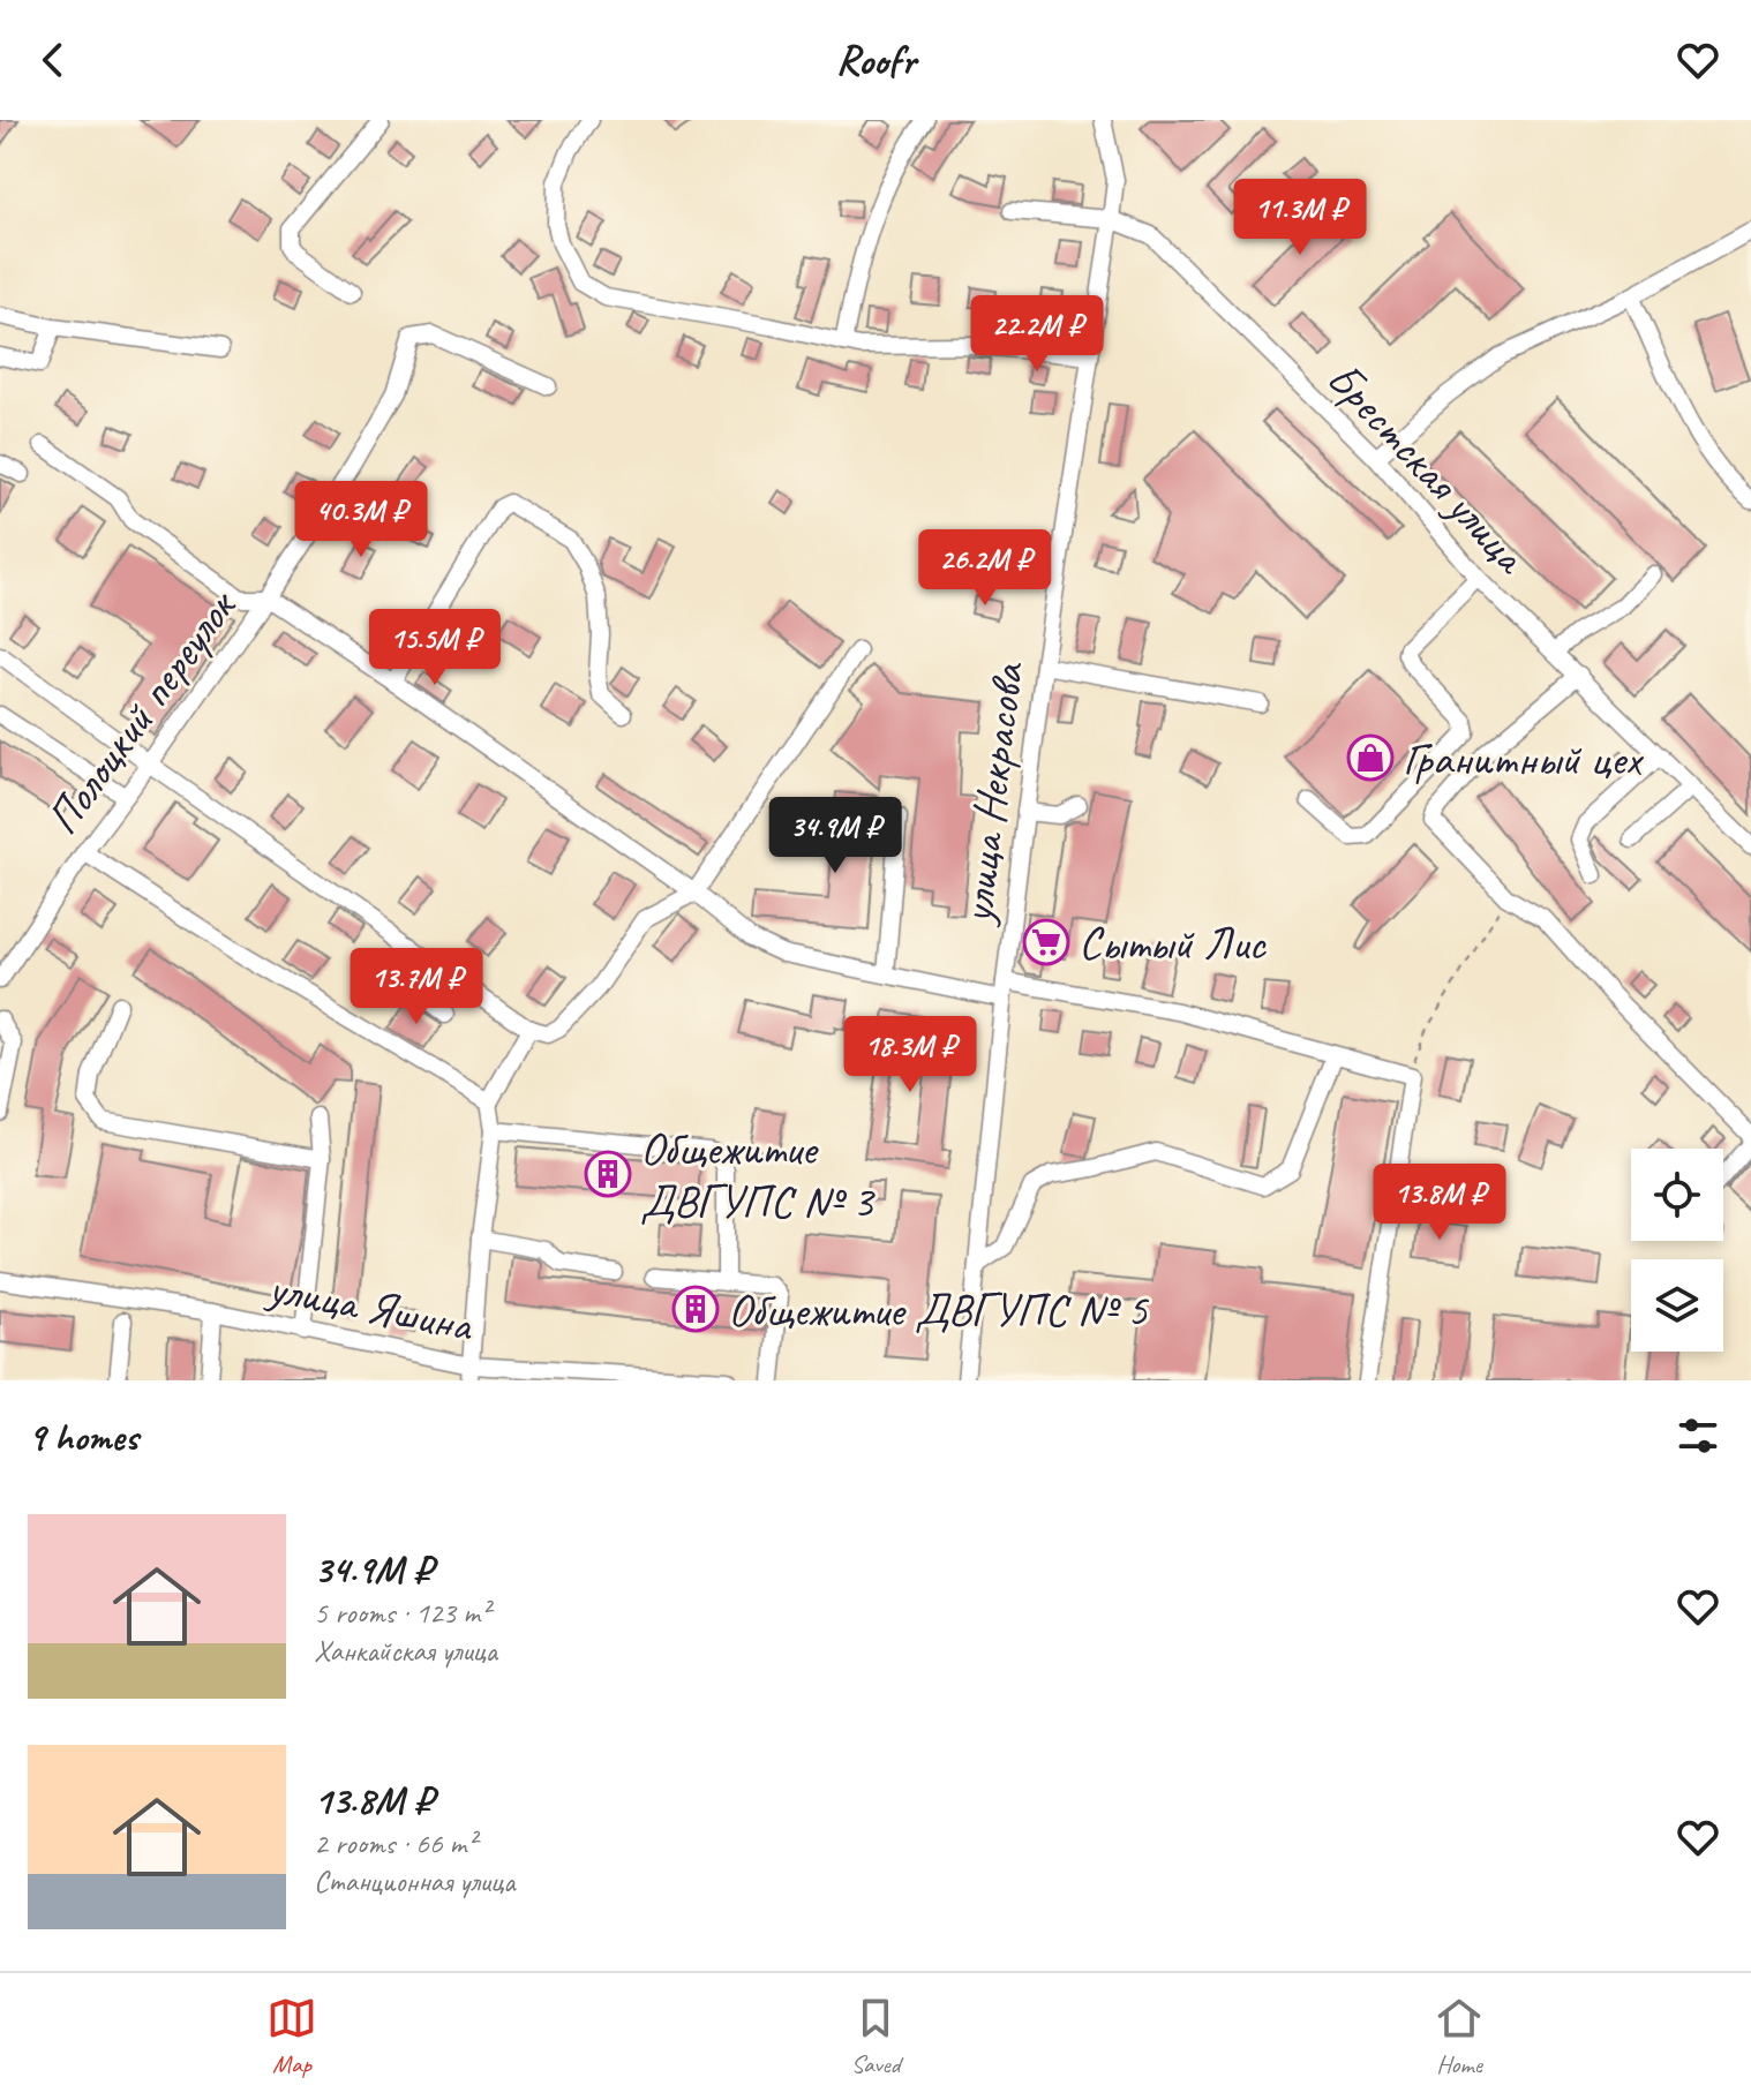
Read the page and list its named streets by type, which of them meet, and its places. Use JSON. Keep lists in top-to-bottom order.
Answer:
{
  "streets": {
    "street": [
      "Брестская улица",
      "Полоцкий переулок",
      "улица Некрасова",
      "улица Яшина"
    ]
  },
  "crossings": [
    ["Брестская улица", "улица Некрасова"]
  ],
  "places": {
    "shop": ["Гранитный цех"],
    "supermarket": ["Сытый Лис"],
    "building": ["Общежитие ДВГУПС № 3", "Общежитие ДВГУПС № 5"]
  },
  "page": {
    "header": "Roofr",
    "price": [
      "11.3M ₽",
      "22.2M ₽",
      "40.3M ₽",
      "26.2M ₽",
      "15.5M ₽",
      "34.9M ₽",
      "13.7M ₽",
      "18.3M ₽",
      "13.8M ₽"
    ],
    "heading": "9 homes",
    "list": [
      {
        "name": "34.9M ₽",
        "note": "5 rooms · 123 m² · Ханкайская улица"
      },
      {
        "name": "13.8M ₽",
        "note": "2 rooms · 66 m² · Станционная улица"
      }
    ],
    "tabs": ["Map", "Saved", "Home"]
  }
}
